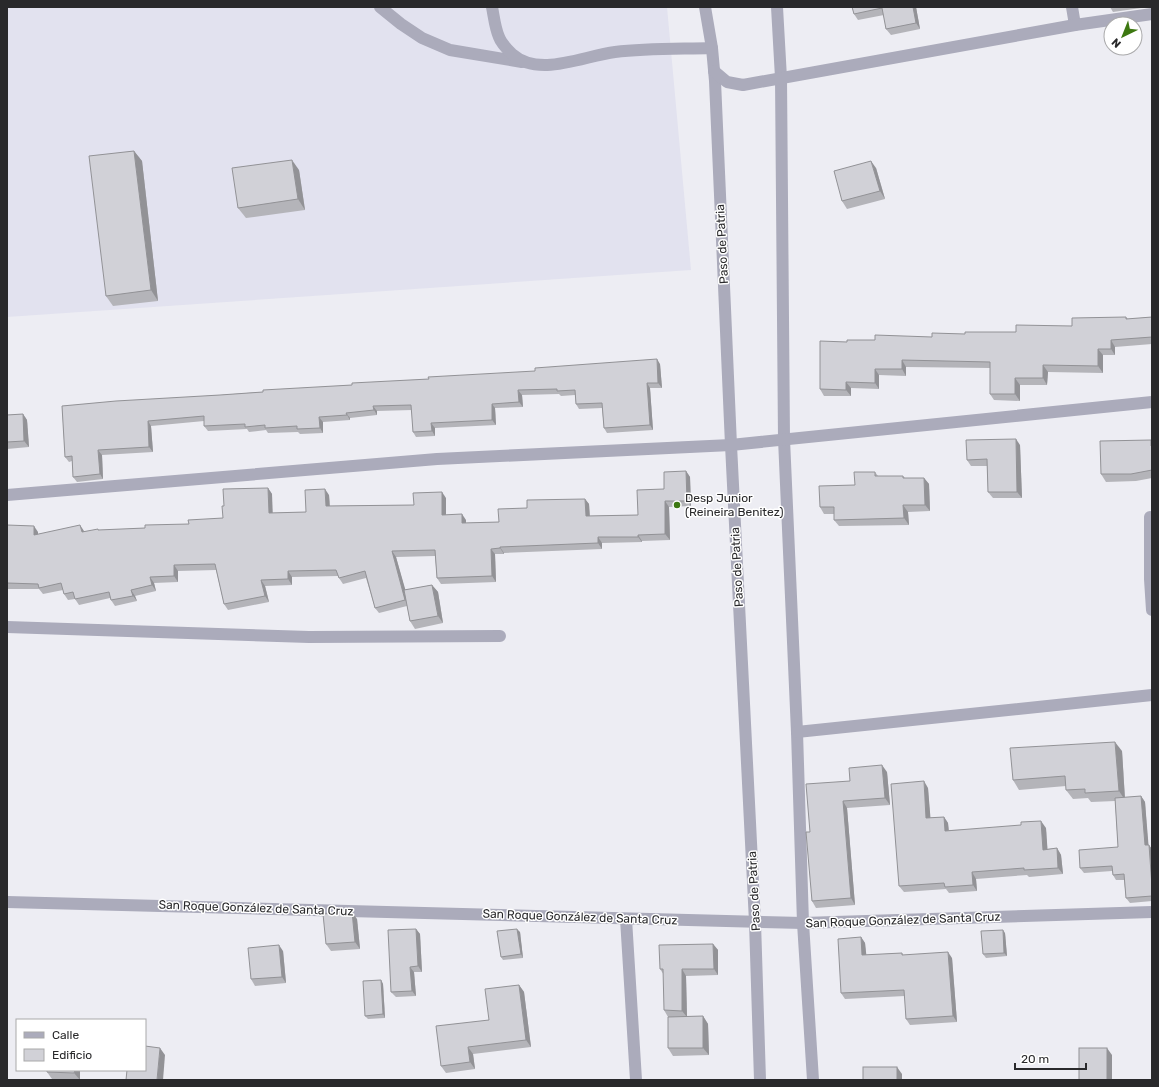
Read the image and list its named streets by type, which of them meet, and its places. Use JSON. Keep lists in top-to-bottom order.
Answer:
{
  "streets": {
    "street": ["Paso de Patria", "San Roque González de Santa Cruz"]
  },
  "crossings": [
    ["Paso de Patria", "San Roque González de Santa Cruz"]
  ],
  "places": ["Desp Junior (Reineira Benitez)"],
  "legend": ["Calle", "Edificio"],
  "scale_bar": "20 m",
  "north": "bottom left"
}
